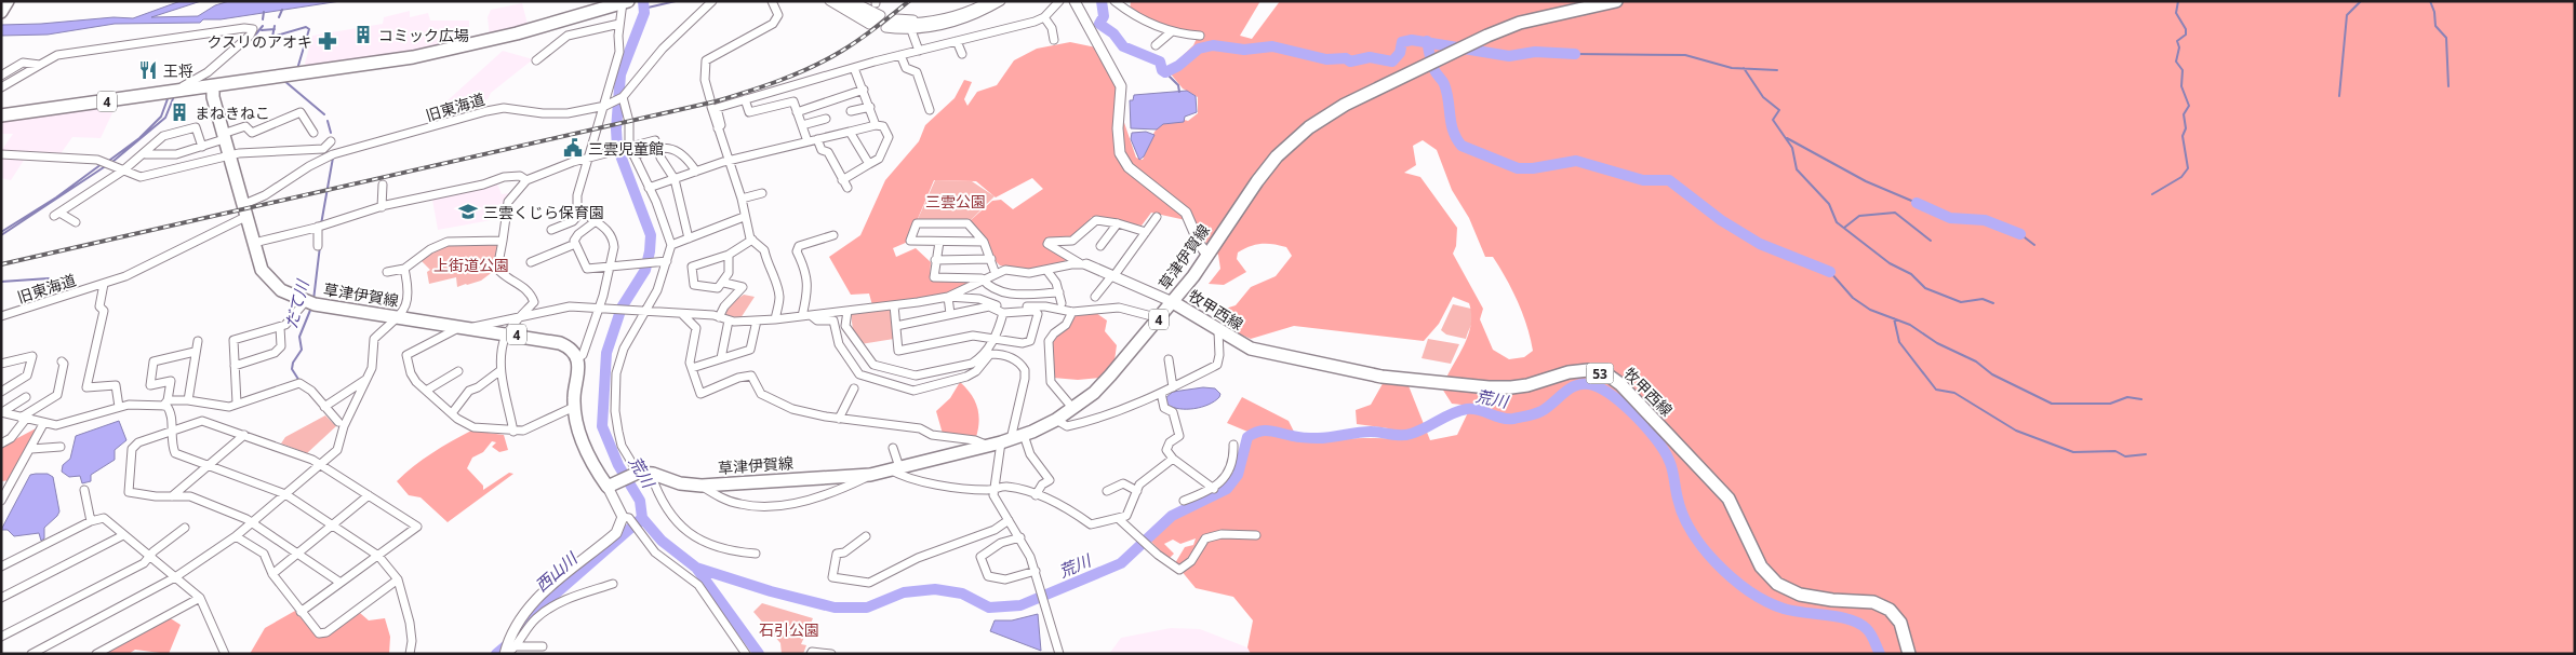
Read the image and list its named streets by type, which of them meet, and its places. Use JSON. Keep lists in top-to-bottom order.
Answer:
{
  "streets": {
    "main road": [
      "4",
      "草津伊賀線",
      "牧甲西線",
      "53"
    ],
    "street": ["旧東海道"]
  },
  "crossings": [
    ["4", "草津伊賀線"],
    ["旧東海道", "草津伊賀線"],
    ["草津伊賀線", "牧甲西線"]
  ],
  "water": ["だて川", "荒川", "西山川"],
  "parks": ["三雲公園", "上街道公園", "石引公園"],
  "places": {
    "building": ["コミック広場", "まねきねこ"],
    "pharmacy": ["クスリのアオキ"],
    "restaurant": ["王将"],
    "public building": ["三雲児童館"],
    "school or university": ["三雲くじら保育園"]
  }
}
